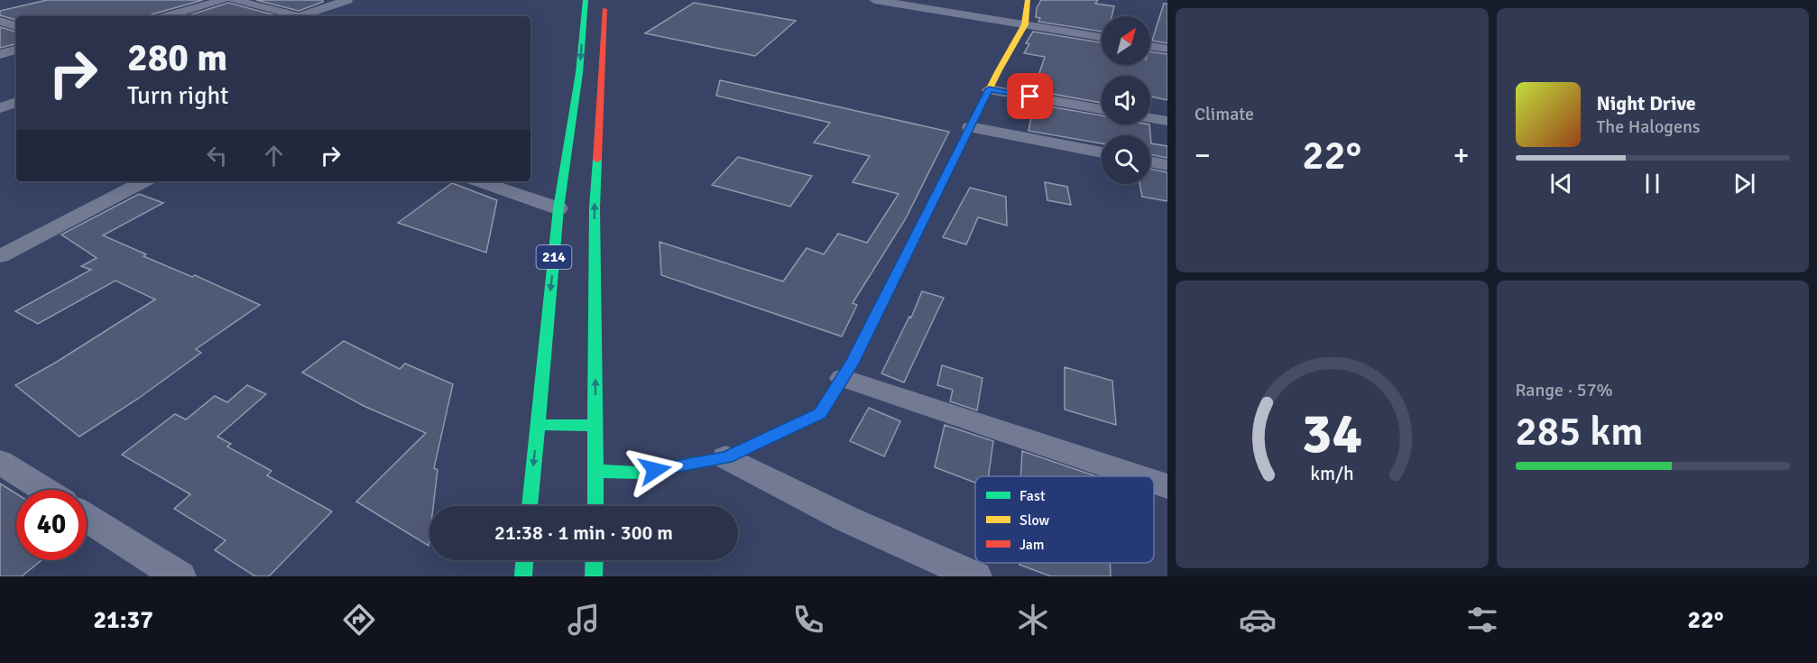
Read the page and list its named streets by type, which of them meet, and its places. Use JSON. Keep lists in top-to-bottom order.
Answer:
{
  "streets": {
    "main road": ["214"]
  },
  "legend": ["Fast", "Slow", "Jam"],
  "north": "top right",
  "page": {
    "tile": [
      "Climate",
      ["Range · 57%", "285 km"]
    ],
    "turn": ["280 m", "Turn right"],
    "song": ["Night Drive", "The Halogens"],
    "heat": ["−", "22°", "+"],
    "limit": "40",
    "trip": "21:38 · 1 min · 300 m",
    "tabs": ["21:37", "22°"],
    "gauge": ["34", "km/h"]
  }
}
